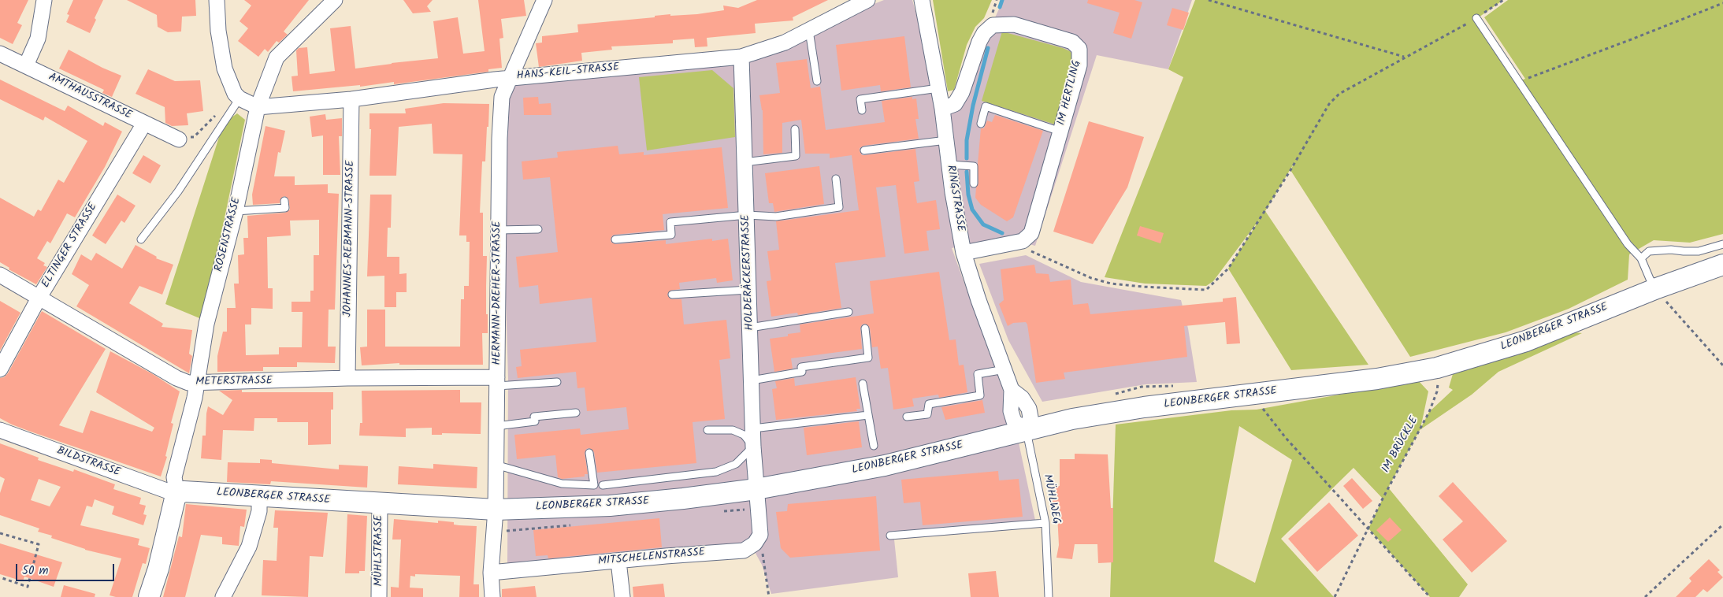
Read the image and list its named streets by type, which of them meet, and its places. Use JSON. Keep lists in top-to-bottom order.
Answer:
{
  "streets": {
    "main road": ["LEONBERGER STRASSE"],
    "street": [
      "HANS-KEIL-STRASSE",
      "IM HERTLING",
      "AMTHAUSSTRASSE",
      "RINGSTRASSE",
      "ROSENSTRASSE",
      "JOHANNES-REBMANN-STRASSE",
      "ELTINGER STRASSE",
      "HOLDERÄCKERSTRASSE",
      "HERMANN-DREHER-STRASSE",
      "METERSTRASSE",
      "BILDSTRASSE",
      "MÜHLSTRASSE",
      "MITSCHELENSTRASSE"
    ],
    "lane": ["MÜHLWEG"],
    "path": ["IM BRÜCKLE"]
  },
  "crossings": [
    ["HANS-KEIL-STRASSE", "ROSENSTRASSE"],
    ["HANS-KEIL-STRASSE", "JOHANNES-REBMANN-STRASSE"],
    ["HANS-KEIL-STRASSE", "HOLDERÄCKERSTRASSE"],
    ["HANS-KEIL-STRASSE", "HERMANN-DREHER-STRASSE"],
    ["IM HERTLING", "RINGSTRASSE"],
    ["AMTHAUSSTRASSE", "ELTINGER STRASSE"],
    ["RINGSTRASSE", "LEONBERGER STRASSE"],
    ["RINGSTRASSE", "MÜHLWEG"],
    ["ROSENSTRASSE", "LEONBERGER STRASSE"],
    ["ROSENSTRASSE", "METERSTRASSE"],
    ["ROSENSTRASSE", "BILDSTRASSE"],
    ["JOHANNES-REBMANN-STRASSE", "METERSTRASSE"],
    ["ELTINGER STRASSE", "METERSTRASSE"],
    ["HOLDERÄCKERSTRASSE", "LEONBERGER STRASSE"],
    ["HOLDERÄCKERSTRASSE", "MITSCHELENSTRASSE"],
    ["HERMANN-DREHER-STRASSE", "LEONBERGER STRASSE"],
    ["HERMANN-DREHER-STRASSE", "METERSTRASSE"],
    ["HERMANN-DREHER-STRASSE", "MITSCHELENSTRASSE"],
    ["LEONBERGER STRASSE", "IM BRÜCKLE"],
    ["LEONBERGER STRASSE", "BILDSTRASSE"],
    ["LEONBERGER STRASSE", "MÜHLWEG"],
    ["LEONBERGER STRASSE", "MÜHLSTRASSE"],
    ["LEONBERGER STRASSE", "MITSCHELENSTRASSE"]
  ],
  "scale_bar": "50 m"
}
